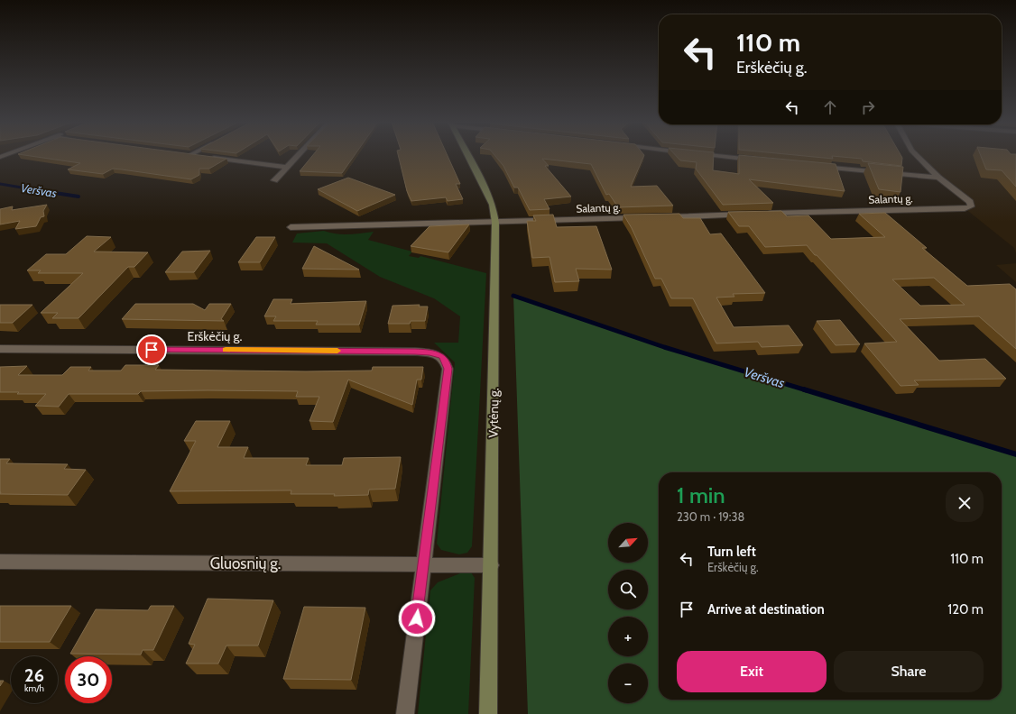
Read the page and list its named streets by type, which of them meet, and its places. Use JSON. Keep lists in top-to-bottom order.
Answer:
{
  "streets": {
    "main road": ["Vytėnų g."],
    "street": ["Salantų g.", "Erškėčių g.", "Gluosnių g."]
  },
  "crossings": [
    ["Salantų g.", "Vytėnų g."],
    ["Erškėčių g.", "Gluosnių g."],
    ["Vytėnų g.", "Gluosnių g."]
  ],
  "water": ["Veršvas"],
  "north": "top right",
  "page": {
    "turn": ["110 m", "Erškėčių g."],
    "heading": ["1 min", "230 m · 19:38"],
    "map_buttons": ["+", "−"],
    "list": [
      {
        "name": "Turn left",
        "note": "Erškėčių g.",
        "value": "110 m"
      },
      {
        "name": "Arrive at destination",
        "value": "120 m"
      }
    ],
    "buttons": ["Exit", "Share"],
    "speed": "26 km/h",
    "limit": "30"
  }
}
